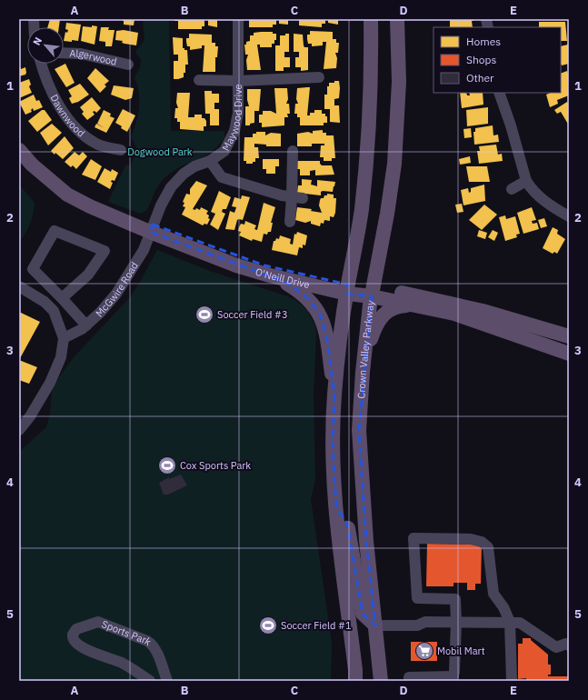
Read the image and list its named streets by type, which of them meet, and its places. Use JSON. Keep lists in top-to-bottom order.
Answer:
{
  "streets": {
    "main road": ["O'Neill Drive", "Crown Valley Parkway"],
    "street": [
      "Algerwood",
      "Dawnwood",
      "Maywood Drive",
      "McGwire Road",
      "Sports Park"
    ]
  },
  "crossings": [
    ["Maywood Drive", "O'Neill Drive"],
    ["Maywood Drive", "McGwire Road"],
    ["O'Neill Drive", "McGwire Road"],
    ["O'Neill Drive", "Crown Valley Parkway"]
  ],
  "parks": ["Dogwood Park"],
  "places": {
    "sports": ["Soccer Field #3", "Cox Sports Park", "Soccer Field #1"],
    "supermarket": ["Mobil Mart"]
  },
  "legend": ["Homes", "Shops", "Other"],
  "north": "top left",
  "grid": {
    "columns": [
      "A",
      "B",
      "C",
      "D",
      "E"
    ],
    "rows": [
      "1",
      "2",
      "3",
      "4",
      "5"
    ]
  }
}
